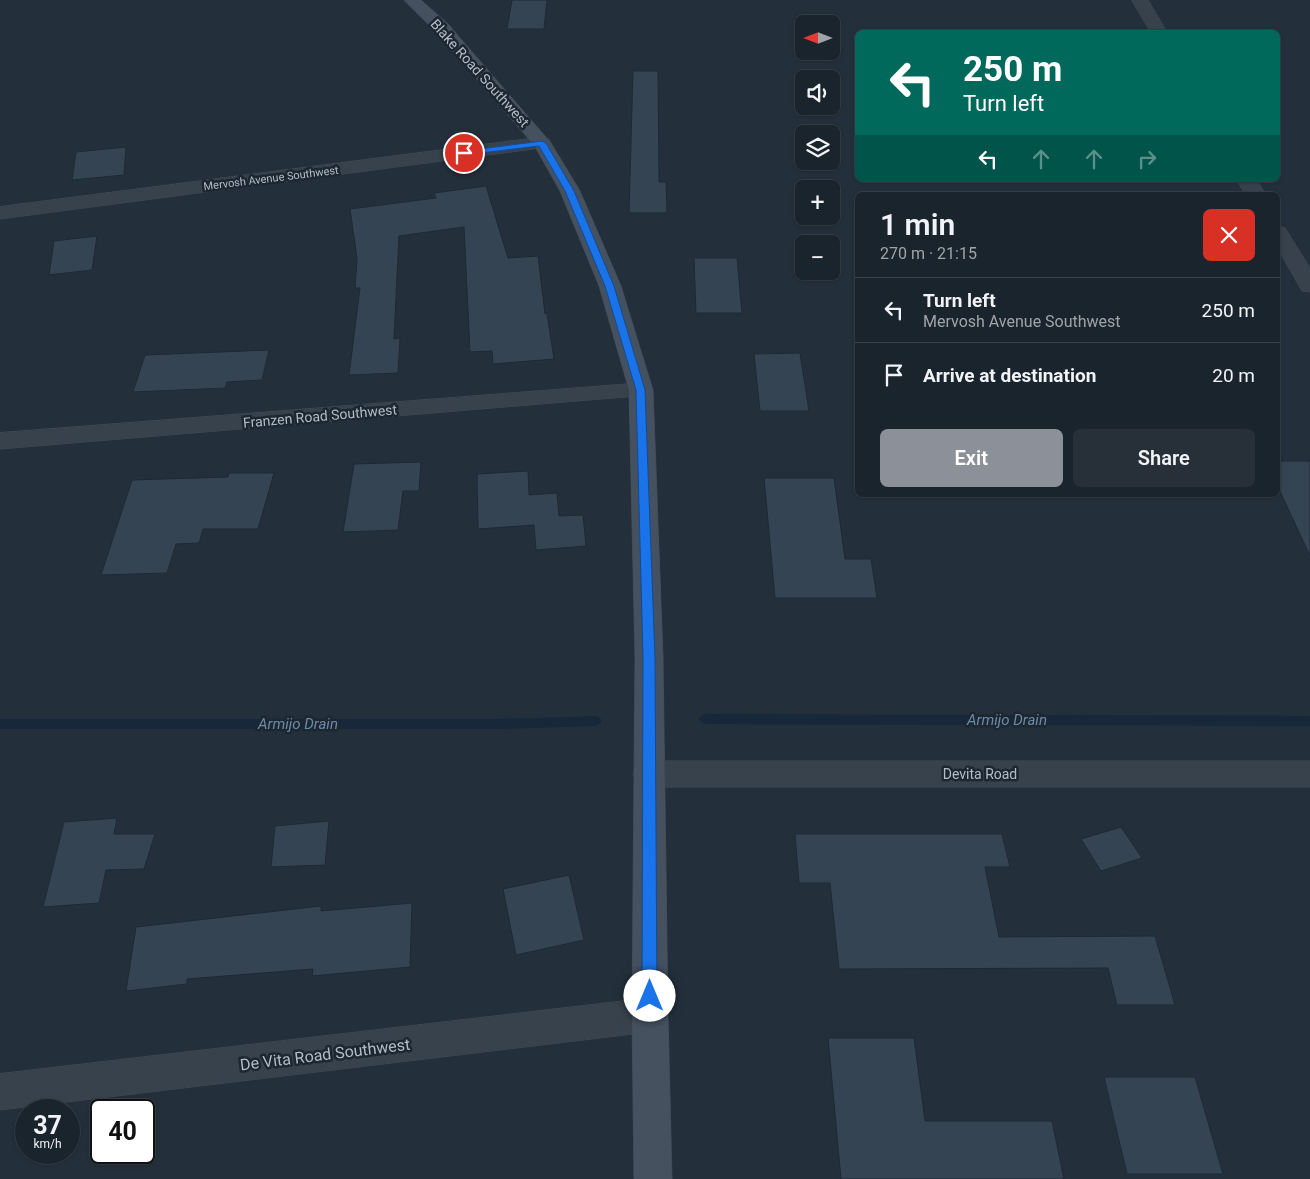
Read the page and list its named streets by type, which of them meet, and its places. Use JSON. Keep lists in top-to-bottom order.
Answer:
{
  "streets": {
    "street": [
      "Blake Road Southwest",
      "Mervosh Avenue Southwest",
      "Franzen Road Southwest",
      "Devita Road",
      "De Vita Road Southwest"
    ]
  },
  "crossings": [
    ["Blake Road Southwest", "Mervosh Avenue Southwest"],
    ["Blake Road Southwest", "Franzen Road Southwest"],
    ["Blake Road Southwest", "Devita Road"],
    ["Blake Road Southwest", "De Vita Road Southwest"]
  ],
  "water": ["Armijo Drain"],
  "north": "left",
  "page": {
    "map_buttons": ["+", "−"],
    "turn": ["250 m", "Turn left"],
    "heading": ["1 min", "270 m · 21:15"],
    "list": [
      {
        "name": "Turn left",
        "note": "Mervosh Avenue Southwest",
        "value": "250 m"
      },
      {
        "name": "Arrive at destination",
        "value": "20 m"
      }
    ],
    "buttons": ["Exit", "Share"],
    "speed": "37 km/h",
    "limit": "40"
  }
}
